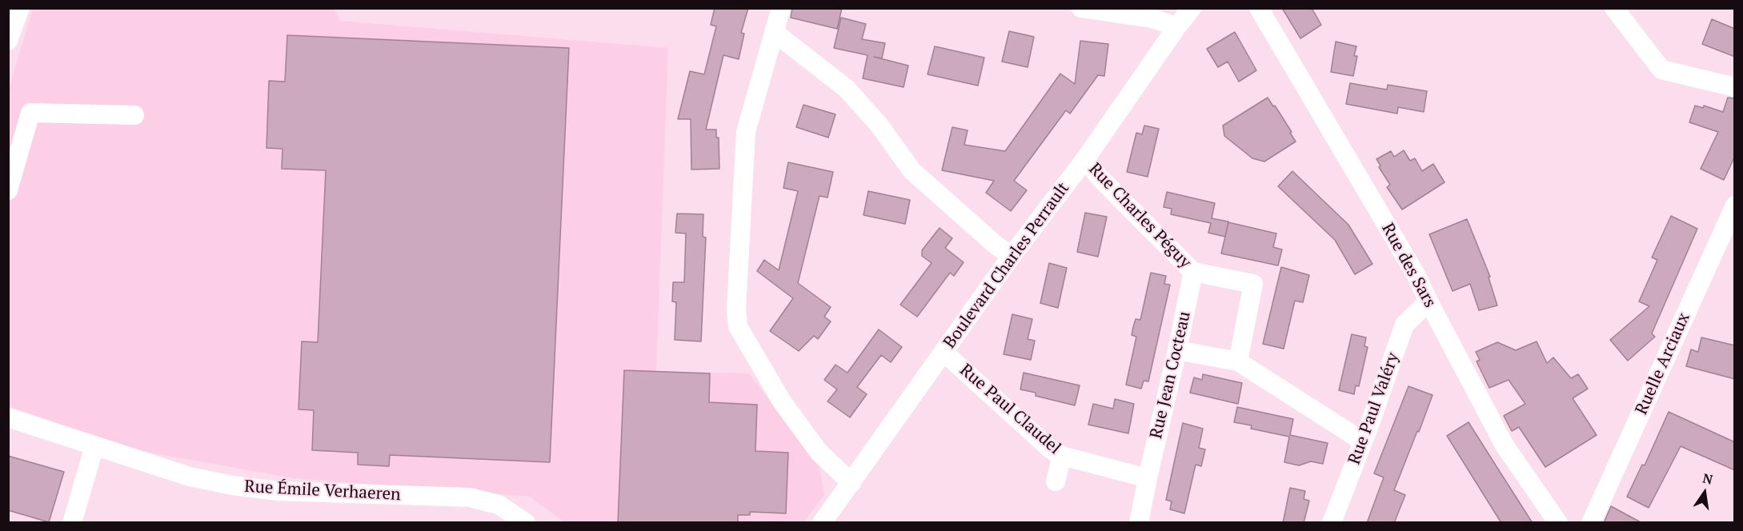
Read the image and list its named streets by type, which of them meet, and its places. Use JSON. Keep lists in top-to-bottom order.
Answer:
{
  "streets": {
    "street": [
      "Rue Charles Péguy",
      "Boulevard Charles Perrault",
      "Rue des Sars",
      "Ruelle Arciaux",
      "Rue Jean Cocteau",
      "Rue Paul Valéry",
      "Rue Paul Claudel",
      "Rue Émile Verhaeren"
    ]
  },
  "crossings": [
    ["Rue Charles Péguy", "Boulevard Charles Perrault"],
    ["Rue Charles Péguy", "Rue Jean Cocteau"],
    ["Boulevard Charles Perrault", "Rue Paul Claudel"],
    ["Rue des Sars", "Rue Paul Valéry"],
    ["Rue Jean Cocteau", "Rue Paul Claudel"]
  ],
  "north": "top"
}
